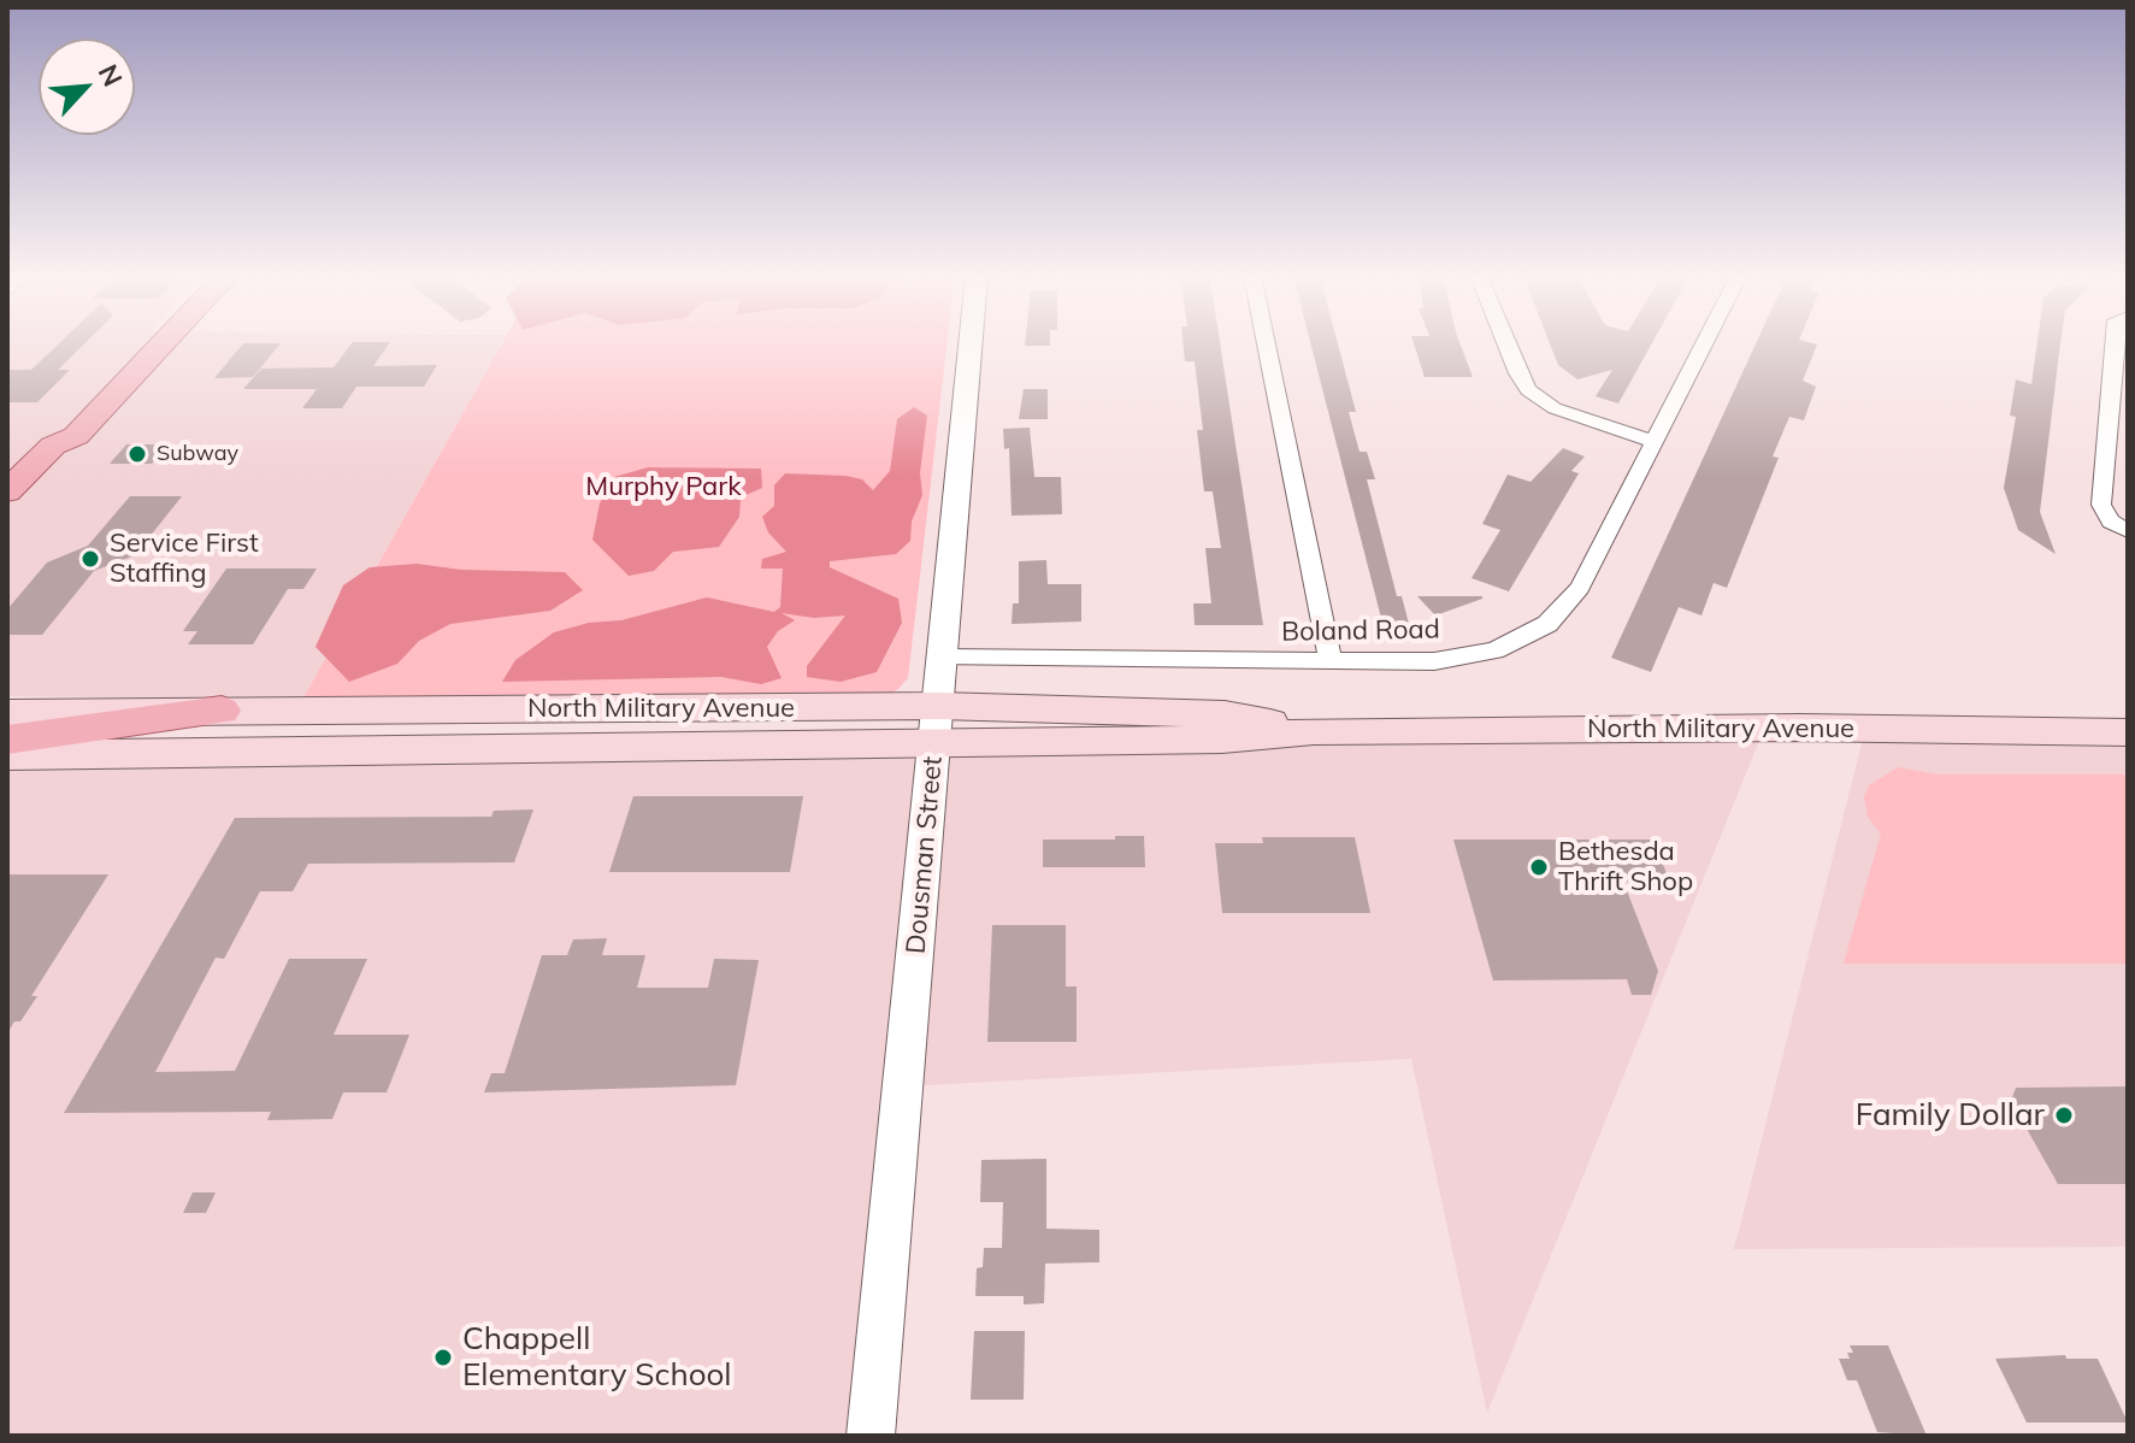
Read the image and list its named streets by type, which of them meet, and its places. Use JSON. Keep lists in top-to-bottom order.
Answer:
{
  "streets": {
    "main road": ["North Military Avenue"],
    "street": ["Boland Road", "Dousman Street"]
  },
  "crossings": [
    ["Boland Road", "Dousman Street"],
    ["North Military Avenue", "Dousman Street"]
  ],
  "parks": ["Murphy Park"],
  "places": [
    "Subway",
    "Service First Staffing",
    "Bethesda Thrift Shop",
    "Family Dollar",
    "Chappell Elementary School"
  ],
  "north": "top right"
}
